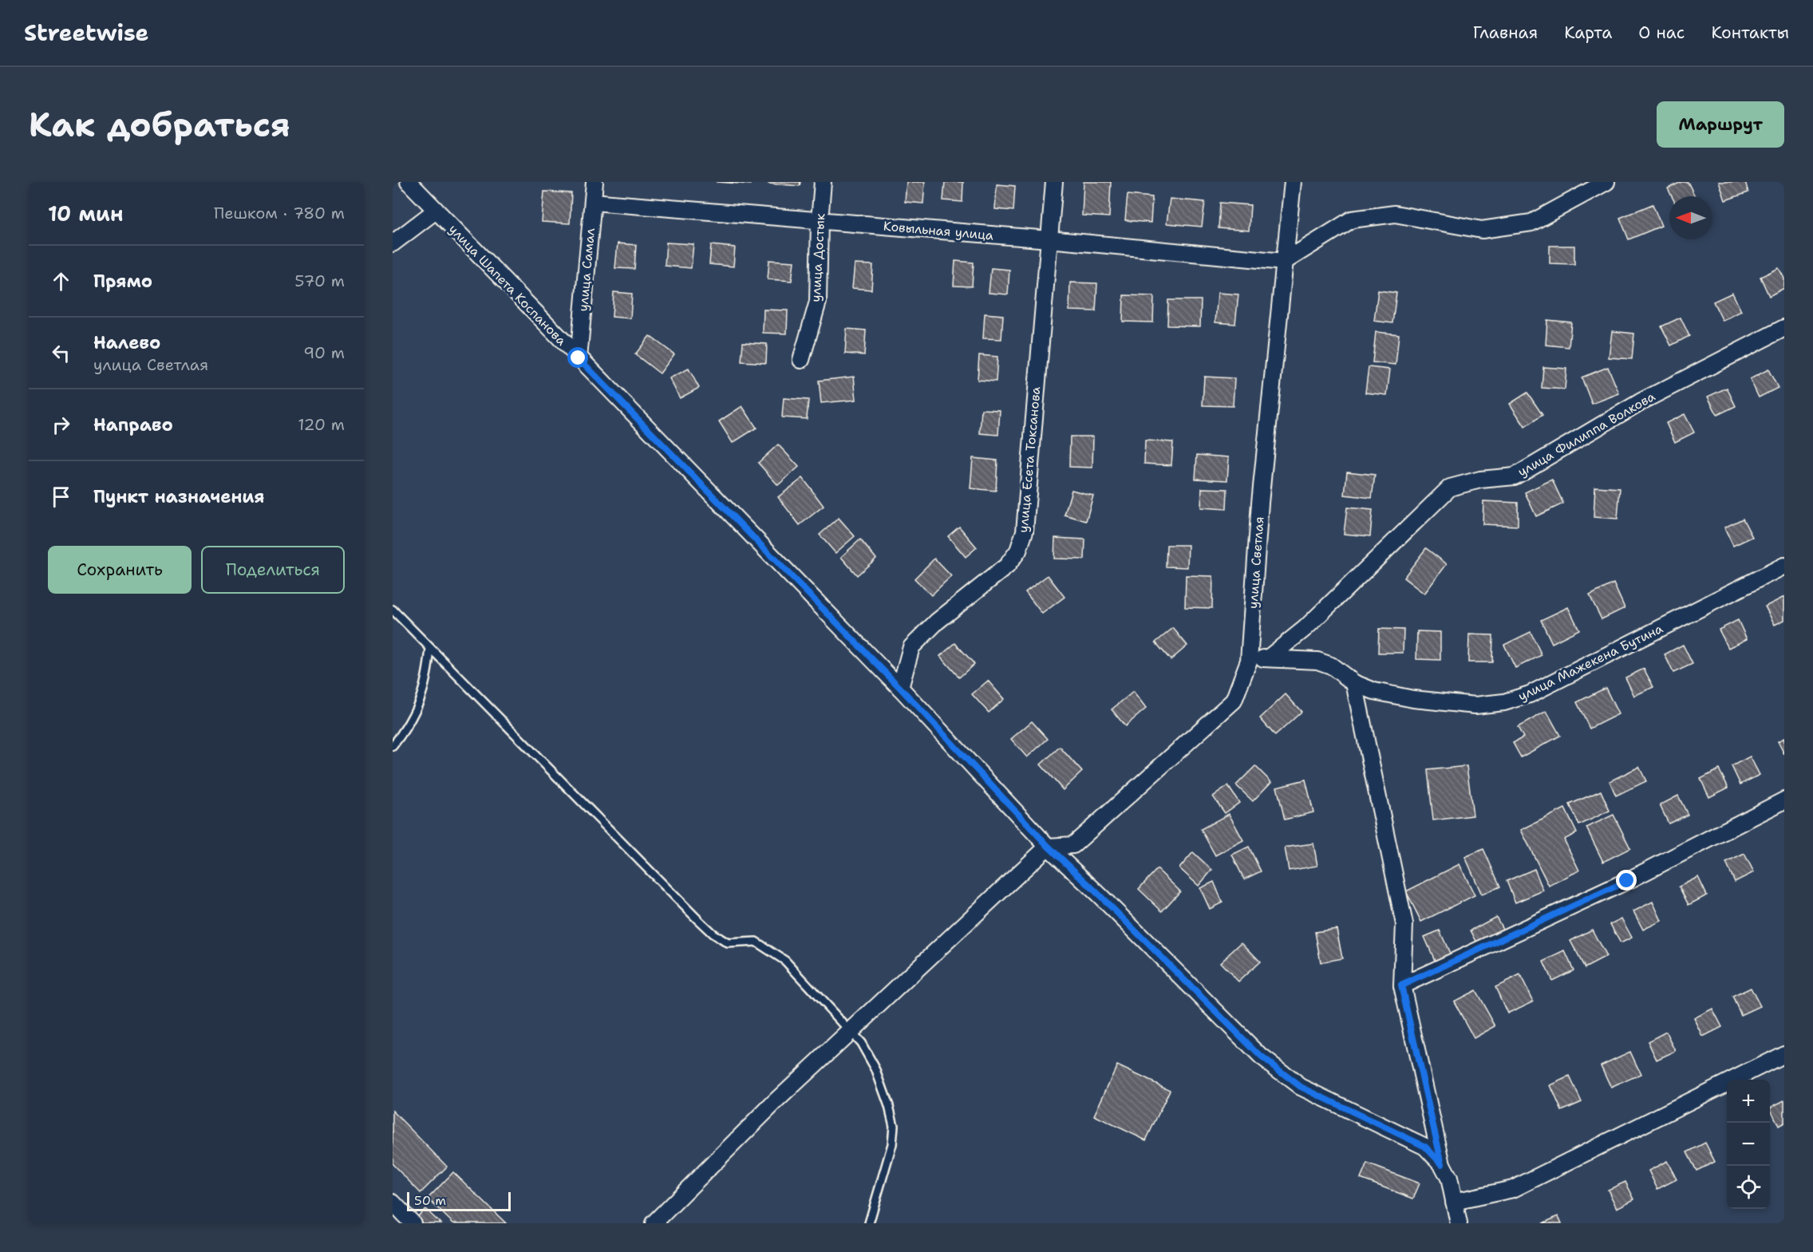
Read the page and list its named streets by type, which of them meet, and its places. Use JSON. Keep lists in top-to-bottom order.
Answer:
{
  "streets": {
    "street": [
      "Ковыльная улица",
      "улица Достык",
      "улица Самал",
      "улица Шапета Коспанова",
      "улица Филиппа Волкова",
      "улица Есета Токсанова",
      "улица Светлая",
      "улица Мажекена Бутина"
    ]
  },
  "crossings": [
    ["Ковыльная улица", "улица Достык"],
    ["Ковыльная улица", "улица Самал"],
    ["Ковыльная улица", "улица Есета Токсанова"],
    ["Ковыльная улица", "улица Светлая"],
    ["улица Самал", "улица Шапета Коспанова"],
    ["улица Шапета Коспанова", "улица Есета Токсанова"],
    ["улица Шапета Коспанова", "улица Светлая"],
    ["улица Филиппа Волкова", "улица Мажекена Бутина"],
    ["улица Светлая", "улица Мажекена Бутина"]
  ],
  "scale_bar": "50 m",
  "north": "left",
  "page": {
    "header": "Streetwise",
    "nav": [
      "Главная",
      "Карта",
      "О нас",
      "Контакты"
    ],
    "buttons": [
      "Маршрут",
      ["Сохранить", "Поделиться"]
    ],
    "title": "Как добраться",
    "heading": ["10 мин", "Пешком · 780 m"],
    "list": [
      ["Прямо", "570 m"],
      ["Налево", "улица Светлая", "90 m"],
      ["Направо", "120 m"],
      "Пункт назначения"
    ],
    "map_buttons": ["+", "−"],
    "scale": "50 m"
  }
}
